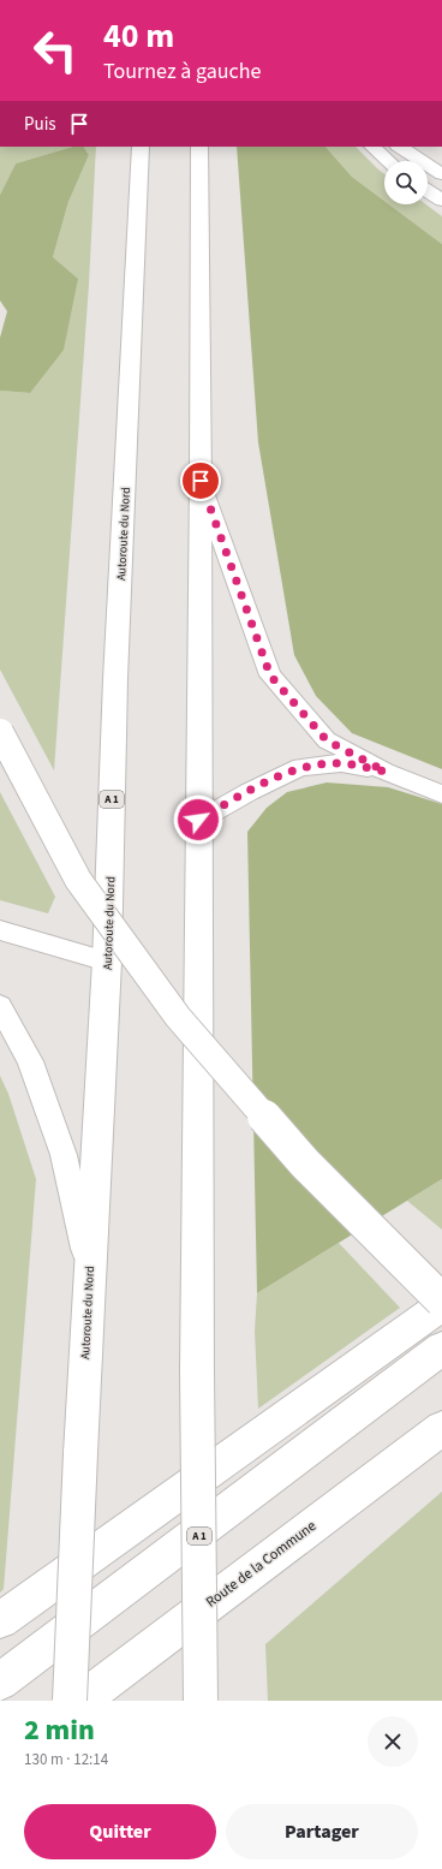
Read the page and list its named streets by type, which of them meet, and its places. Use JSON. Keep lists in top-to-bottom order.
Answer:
{
  "streets": {
    "main road": ["Autoroute du Nord", "A 1", "Route de la Commune"]
  },
  "page": {
    "turn": ["40 m", "Tournez à gauche"],
    "then": "Puis",
    "heading": ["2 min", "130 m · 12:14"],
    "buttons": ["Quitter", "Partager"]
  }
}
